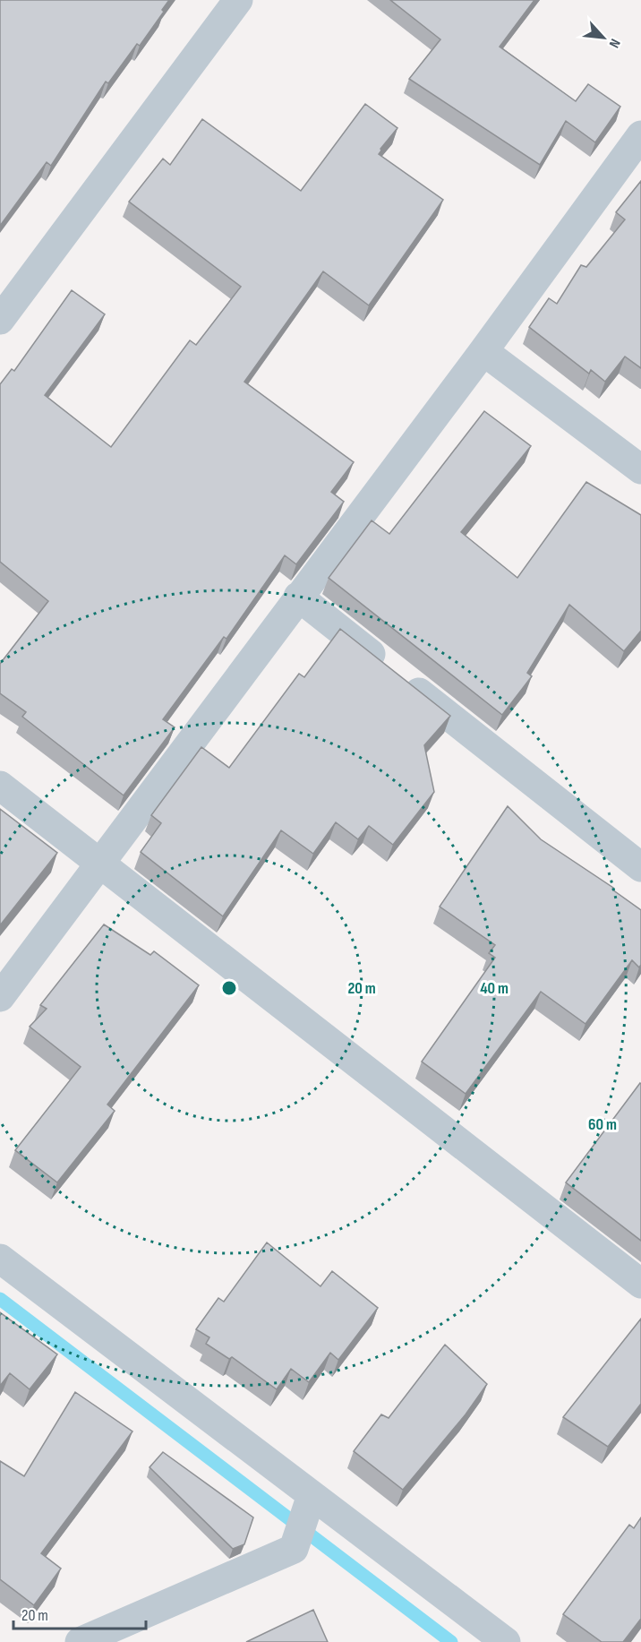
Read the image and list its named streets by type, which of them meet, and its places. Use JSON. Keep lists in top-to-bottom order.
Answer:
{
  "scale_bar": "20 m",
  "north": "bottom right",
  "rings": ["20 m", "40 m", "60 m"]
}
